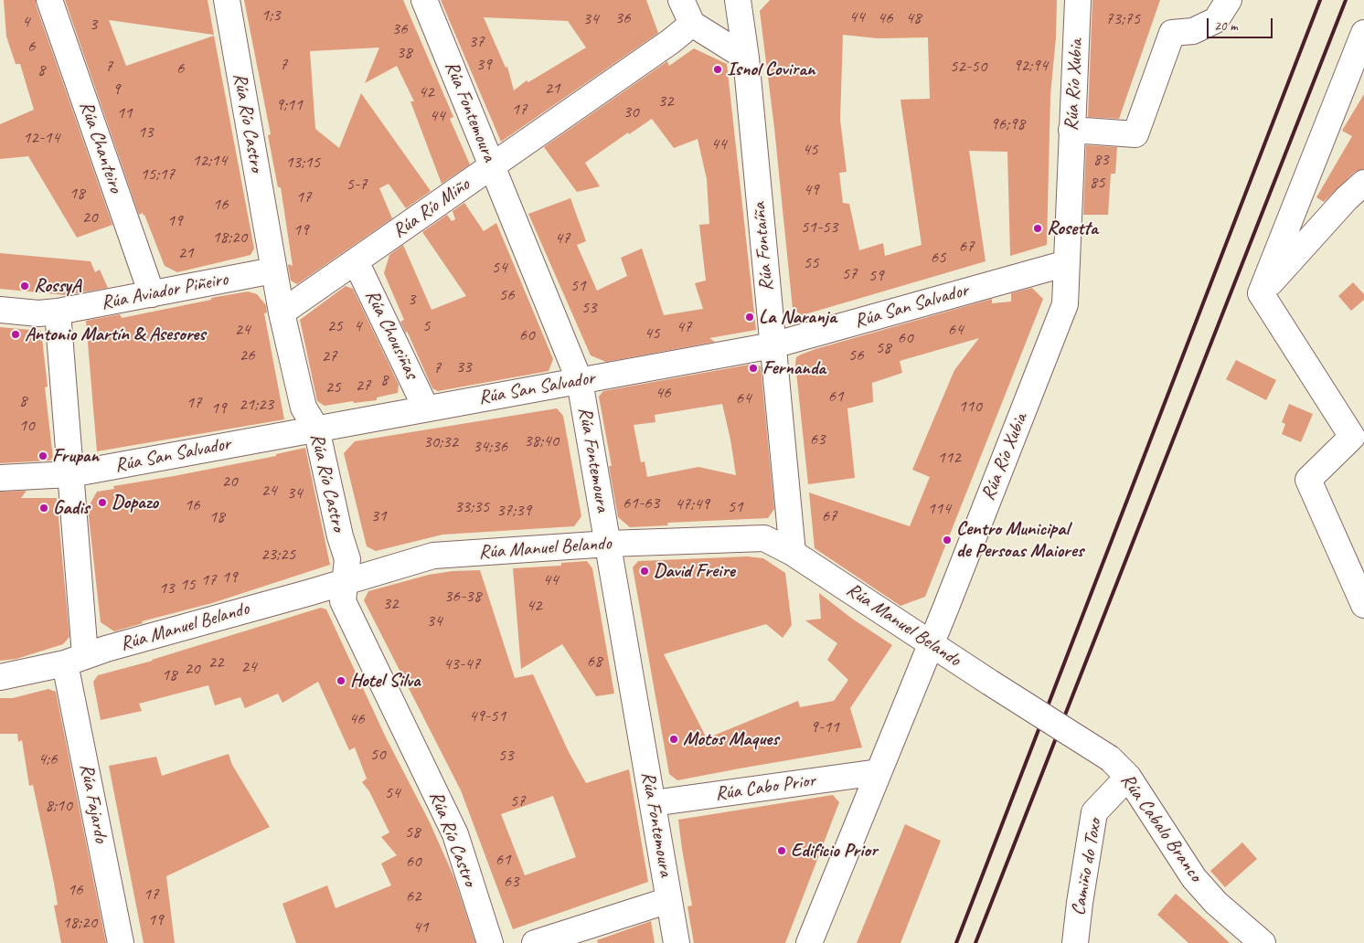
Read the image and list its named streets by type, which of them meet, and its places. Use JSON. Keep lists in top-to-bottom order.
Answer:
{
  "streets": {
    "street": [
      "Rúa Río Xubia",
      "Rúa Fontemoura",
      "Rúa Río Castro",
      "Rúa Chanteiro",
      "Rúa Río Miño",
      "Rúa Fontaíña",
      "Rúa Aviador Piñeiro",
      "Rúa San Salvador",
      "Rúa Chousiñas",
      "Rúa Manuel Belando",
      "Rúa Cabo Prior",
      "Rúa Fajardo",
      "Rúa Cabalo Branco",
      "Camiño do Toxo"
    ]
  },
  "crossings": [
    ["Rúa Río Xubia", "Rúa San Salvador"],
    ["Rúa Río Xubia", "Rúa Manuel Belando"],
    ["Rúa Río Xubia", "Rúa Cabo Prior"],
    ["Rúa Fontemoura", "Rúa Río Miño"],
    ["Rúa Fontemoura", "Rúa San Salvador"],
    ["Rúa Fontemoura", "Rúa Manuel Belando"],
    ["Rúa Fontemoura", "Rúa Cabo Prior"],
    ["Rúa Río Castro", "Rúa Río Miño"],
    ["Rúa Río Castro", "Rúa Aviador Piñeiro"],
    ["Rúa Río Castro", "Rúa San Salvador"],
    ["Rúa Río Castro", "Rúa Manuel Belando"],
    ["Rúa Chanteiro", "Rúa Aviador Piñeiro"],
    ["Rúa Río Miño", "Rúa Chousiñas"],
    ["Rúa Fontaíña", "Rúa San Salvador"],
    ["Rúa Fontaíña", "Rúa Manuel Belando"],
    ["Rúa Aviador Piñeiro", "Rúa Fajardo"],
    ["Rúa San Salvador", "Rúa Chousiñas"],
    ["Rúa San Salvador", "Rúa Fajardo"],
    ["Rúa Manuel Belando", "Rúa Fajardo"],
    ["Rúa Manuel Belando", "Rúa Cabalo Branco"],
    ["Rúa Cabalo Branco", "Camiño do Toxo"]
  ],
  "places": [
    "Isnol Coviran",
    "Rosetta",
    "RossyA",
    "La Naranja",
    "Antonio Martín & Asesores",
    "Fernanda",
    "Frupan",
    "Dopazo",
    "Gadis",
    "Centro Municipal de Persoas Maiores",
    "David Freire",
    "Hotel Silva",
    "Motos Maques",
    "Edificio Prior"
  ],
  "house_numbers": [
    "1;3",
    "44",
    "36",
    "46",
    "48",
    "34",
    "73;75",
    "4",
    "3",
    "36",
    "37",
    "6",
    "38",
    "7",
    "39",
    "92;94",
    "7",
    "52-50",
    "6",
    "8",
    "21",
    "9",
    "42",
    "32",
    "9;11",
    "17",
    "30",
    "11",
    "44",
    "96;98",
    "13",
    "12-14",
    "44",
    "45",
    "83",
    "12;14",
    "13;15",
    "15;17",
    "85",
    "5-7",
    "49",
    "18",
    "17",
    "16",
    "20",
    "19",
    "51-53",
    "19",
    "18;20",
    "47",
    "67",
    "21",
    "65",
    "55",
    "54",
    "57",
    "59",
    "51",
    "56",
    "3",
    "53",
    "25",
    "4",
    "5",
    "47",
    "24",
    "64",
    "45",
    "60",
    "60",
    "58",
    "26",
    "56",
    "27",
    "33",
    "7",
    "8",
    "27",
    "25",
    "46",
    "61",
    "64",
    "8",
    "17",
    "21;23",
    "110",
    "19",
    "10",
    "63",
    "38;40",
    "30;32",
    "34;36",
    "112",
    "20",
    "24",
    "34",
    "61-63",
    "47;49",
    "16",
    "33;35",
    "51",
    "114",
    "37;39",
    "31",
    "67",
    "18",
    "23;25",
    "19",
    "17",
    "44",
    "15",
    "13",
    "36-38",
    "32",
    "42",
    "34",
    "68",
    "22",
    "43-47",
    "24",
    "20",
    "18",
    "49-51",
    "46",
    "9-11",
    "50",
    "53",
    "4;6",
    "54",
    "57",
    "8;10",
    "58",
    "61",
    "60",
    "63",
    "16",
    "17",
    "62",
    "19",
    "18;20",
    "41"
  ],
  "scale_bar": "20 m"
}
